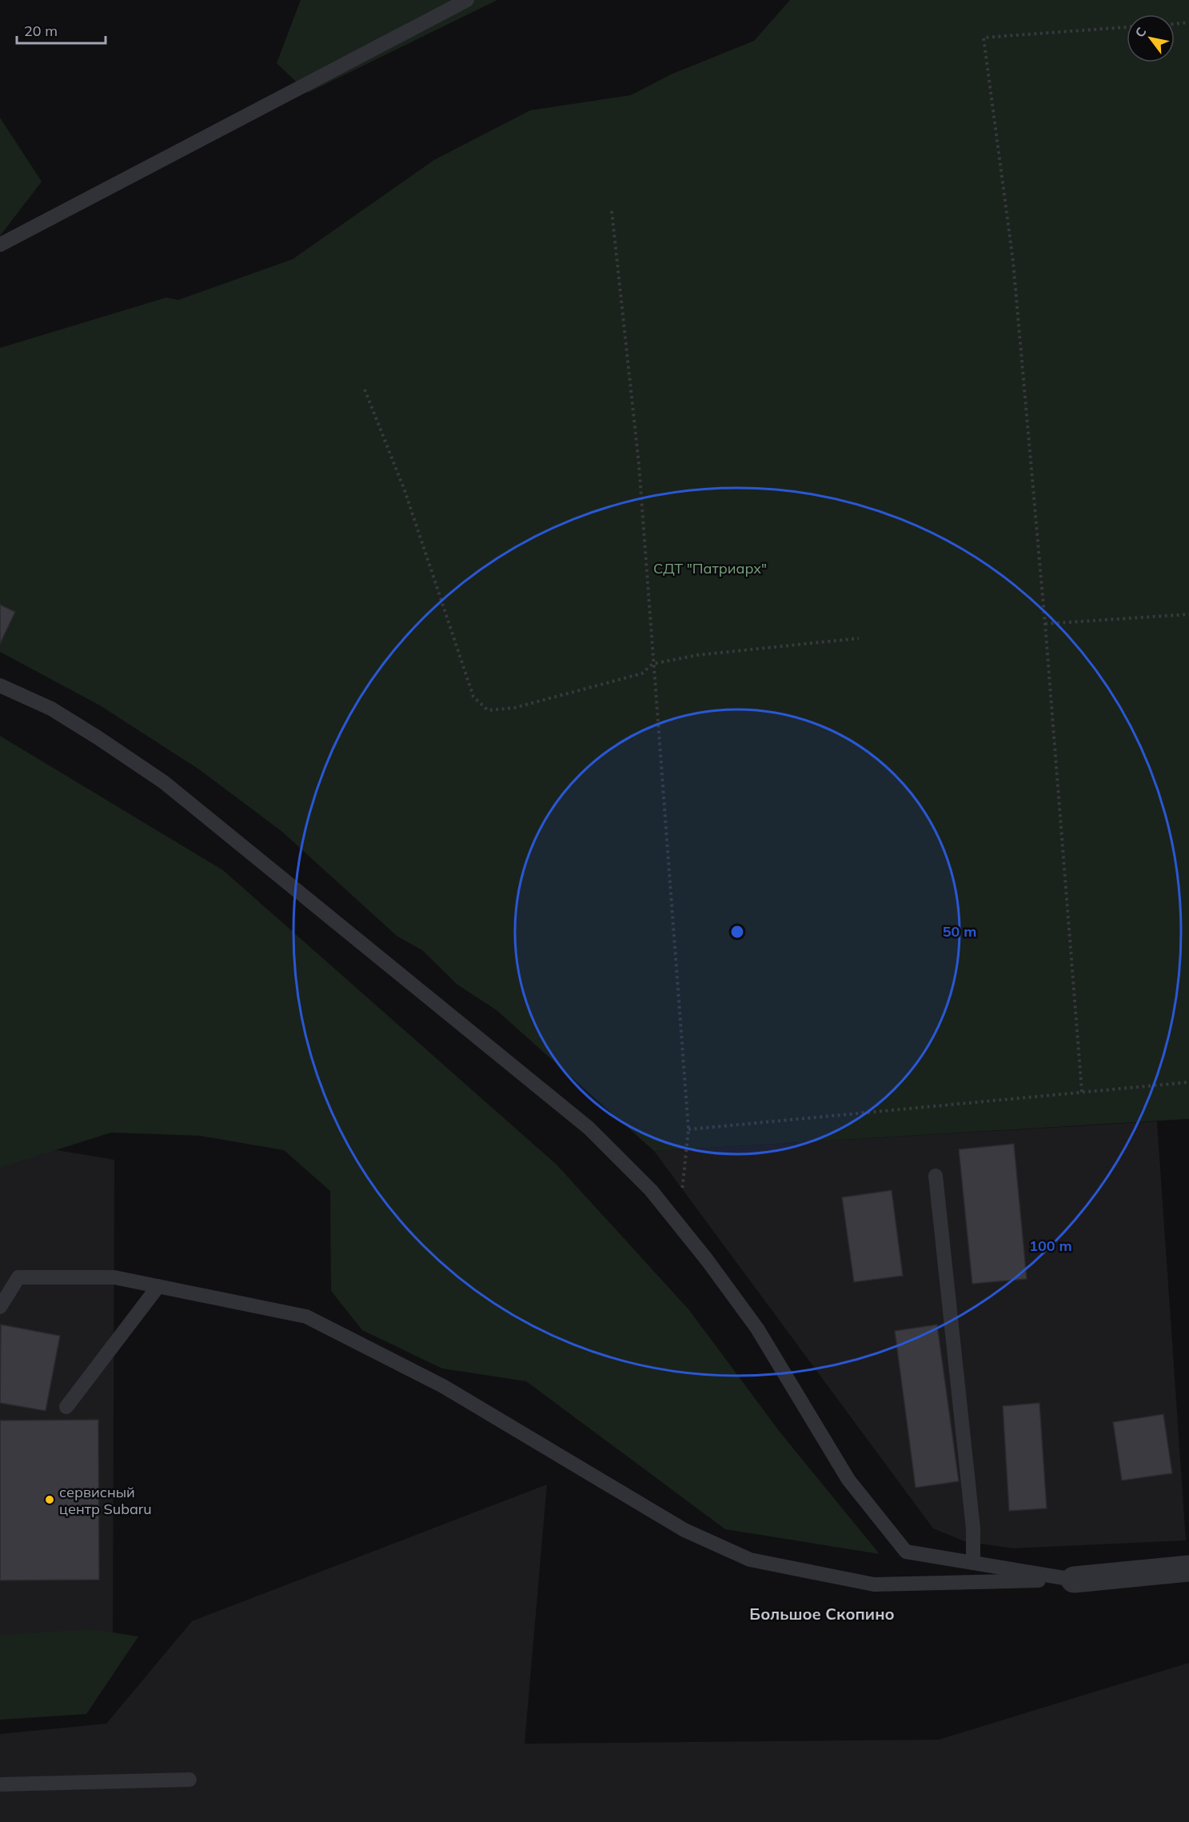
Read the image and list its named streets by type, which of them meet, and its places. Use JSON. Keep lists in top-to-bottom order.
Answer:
{
  "districts": ["Большое Скопино"],
  "parks": ["СДТ \"Патриарх\""],
  "places": ["сервисный центр Subaru"],
  "scale_bar": "20 m",
  "north": "top left",
  "rings": ["50 m", "100 m"]
}
